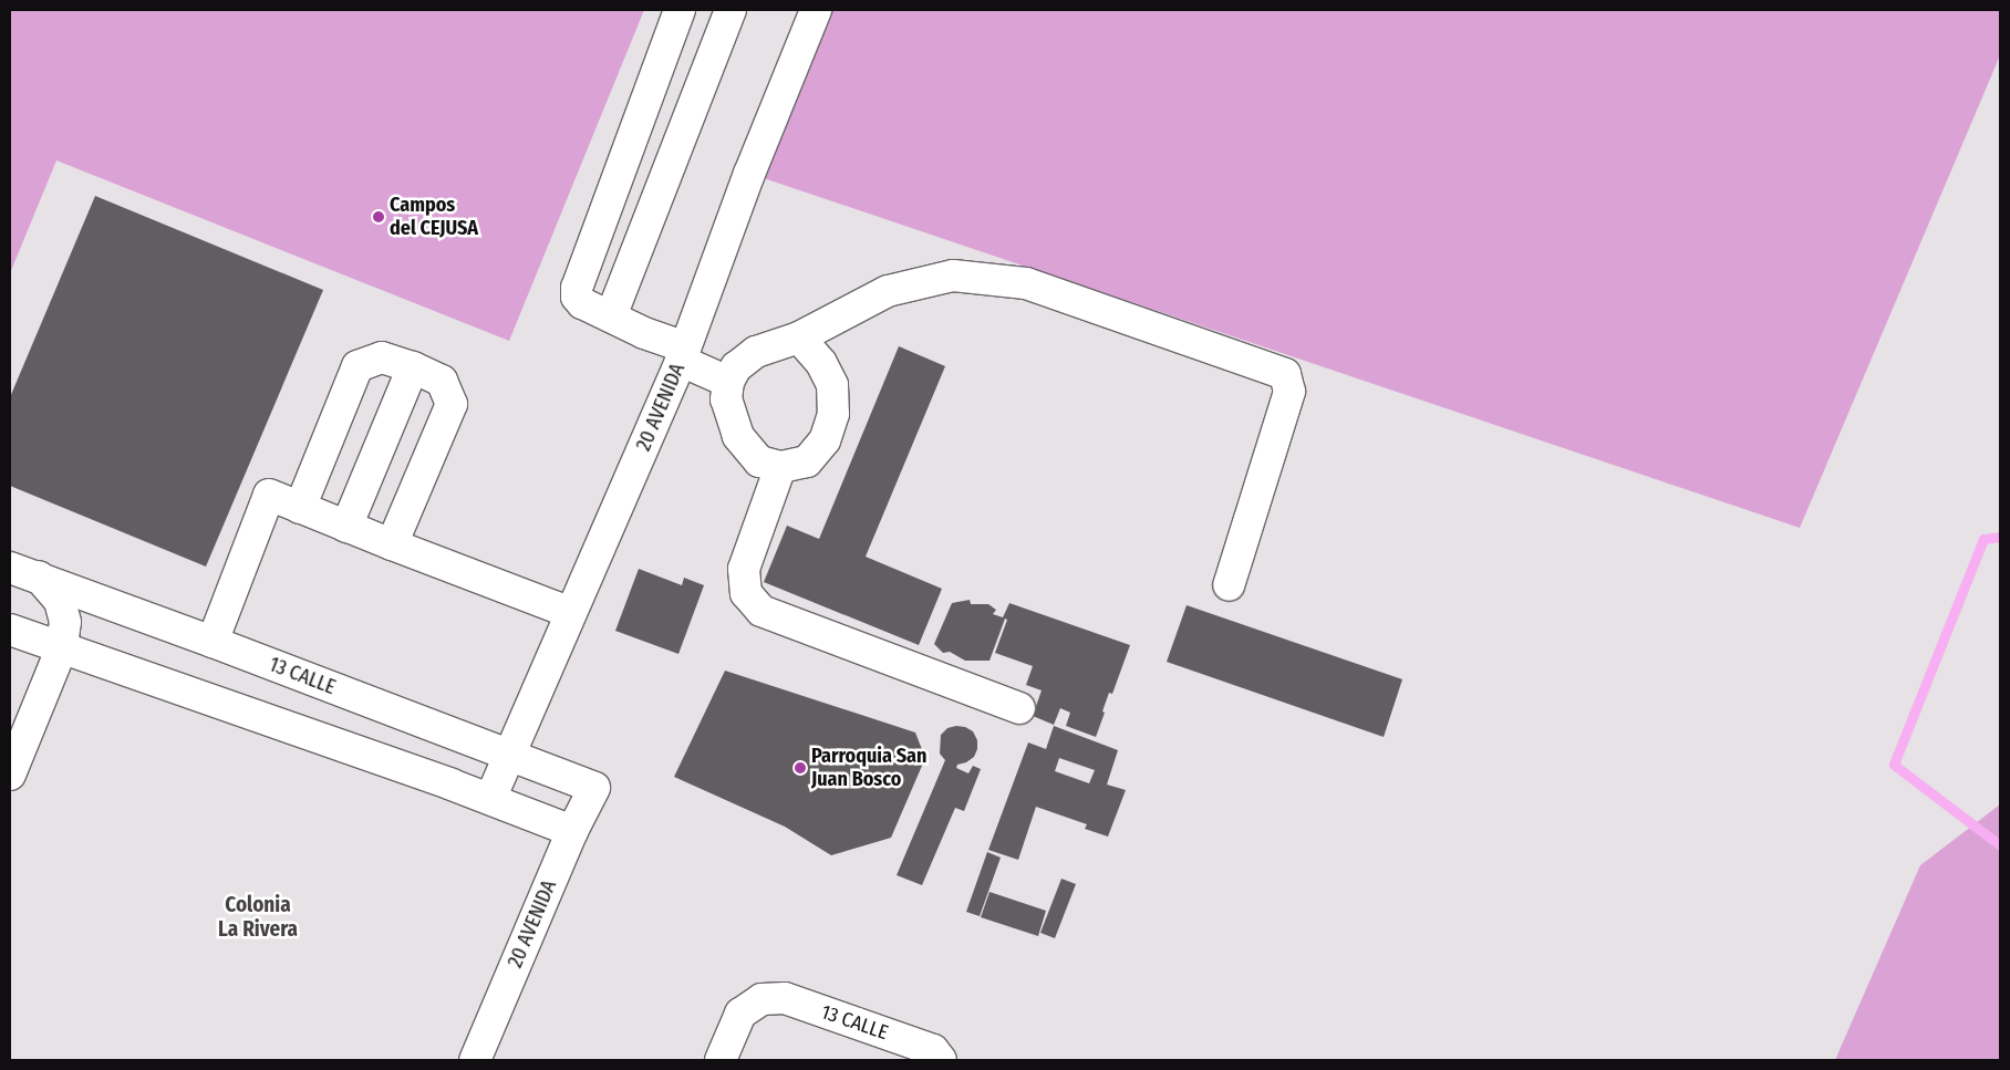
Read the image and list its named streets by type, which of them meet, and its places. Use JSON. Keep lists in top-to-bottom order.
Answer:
{
  "streets": {
    "street": ["20 AVENIDA", "13 CALLE"]
  },
  "crossings": [
    ["20 AVENIDA", "13 CALLE"]
  ],
  "districts": ["Colonia La Rivera"],
  "places": ["Campos del CEJUSA", "Parroquia San Juan Bosco"]
}
